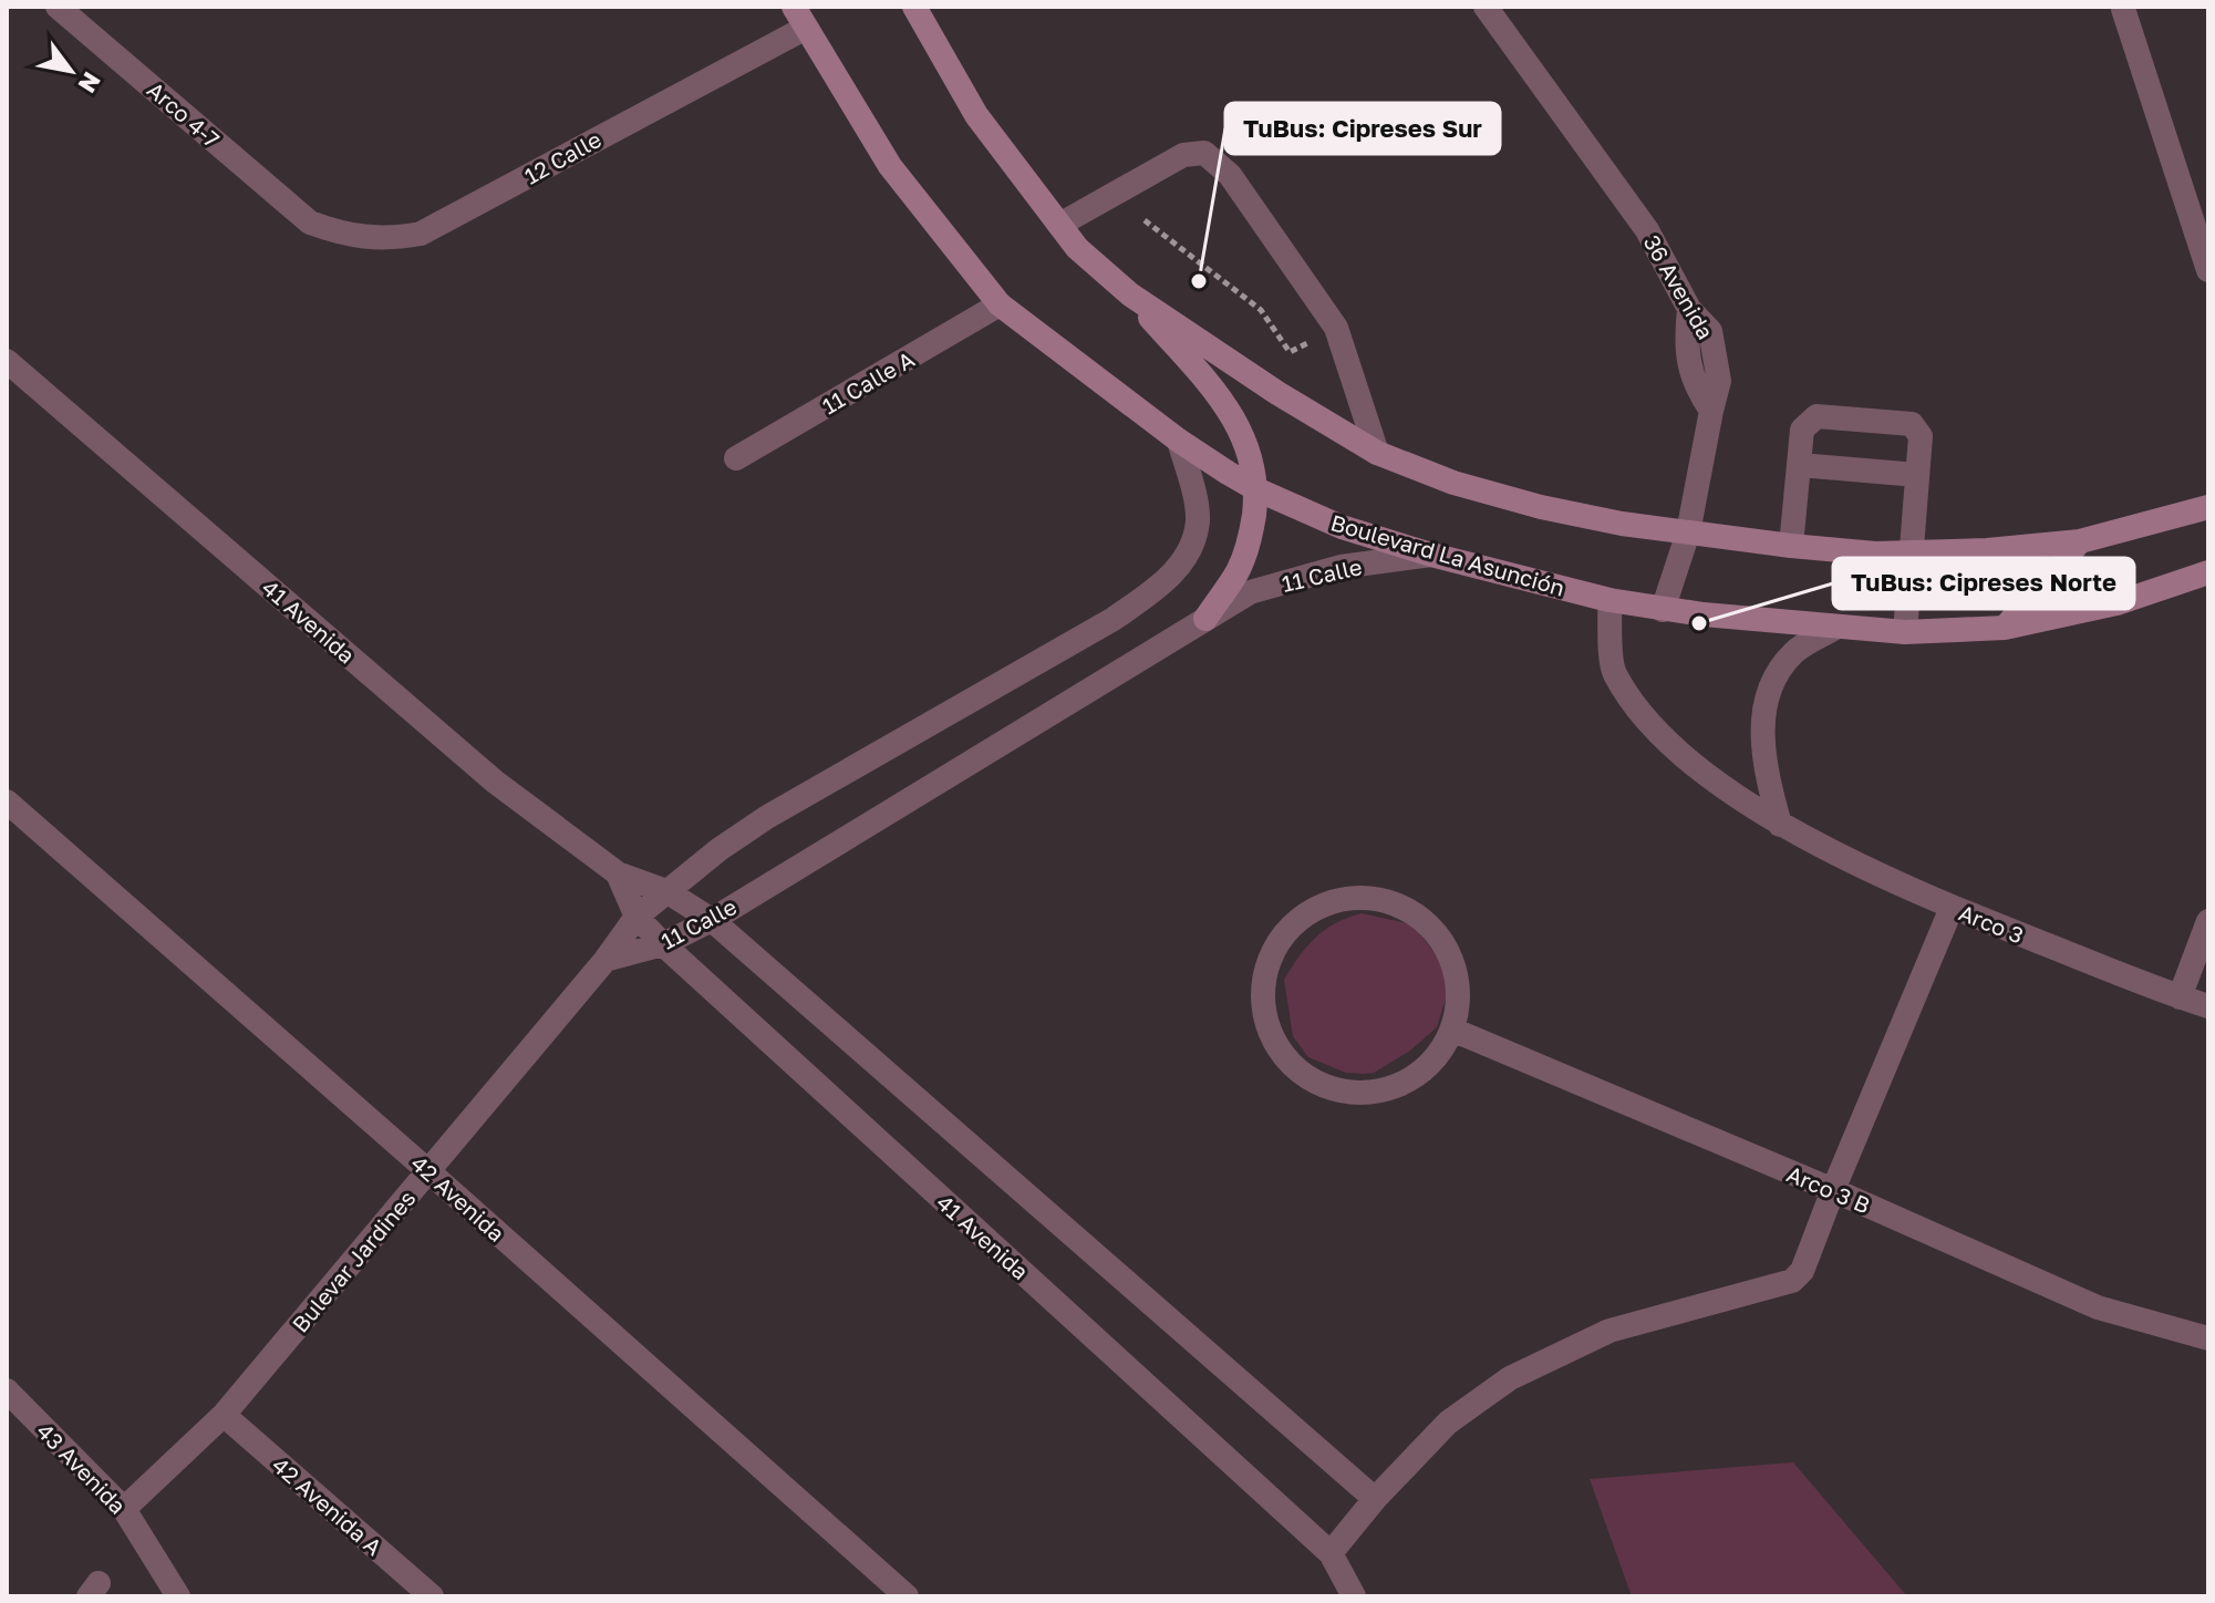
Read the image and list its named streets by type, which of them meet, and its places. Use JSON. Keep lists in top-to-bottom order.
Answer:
{
  "streets": {
    "main road": ["Boulevard La Asunción"],
    "street": [
      "Arco 4-7",
      "12 Calle",
      "36 Avenida",
      "11 Calle A",
      "11 Calle",
      "41 Avenida",
      "Arco 3",
      "Arco 3 B",
      "42 Avenida",
      "Bulevar Jardines",
      "43 Avenida",
      "42 Avenida A"
    ]
  },
  "crossings": [
    ["Arco 4-7", "12 Calle"],
    ["12 Calle", "Boulevard La Asunción"],
    ["11 Calle A", "Boulevard La Asunción"],
    ["Boulevard La Asunción", "11 Calle"],
    ["Boulevard La Asunción", "Arco 3"],
    ["11 Calle", "41 Avenida"],
    ["11 Calle", "Bulevar Jardines"],
    ["42 Avenida", "Bulevar Jardines"],
    ["Bulevar Jardines", "43 Avenida"],
    ["Bulevar Jardines", "42 Avenida A"]
  ],
  "places": ["TuBus: Cipreses Sur", "TuBus: Cipreses Norte"],
  "north": "bottom right"
}
